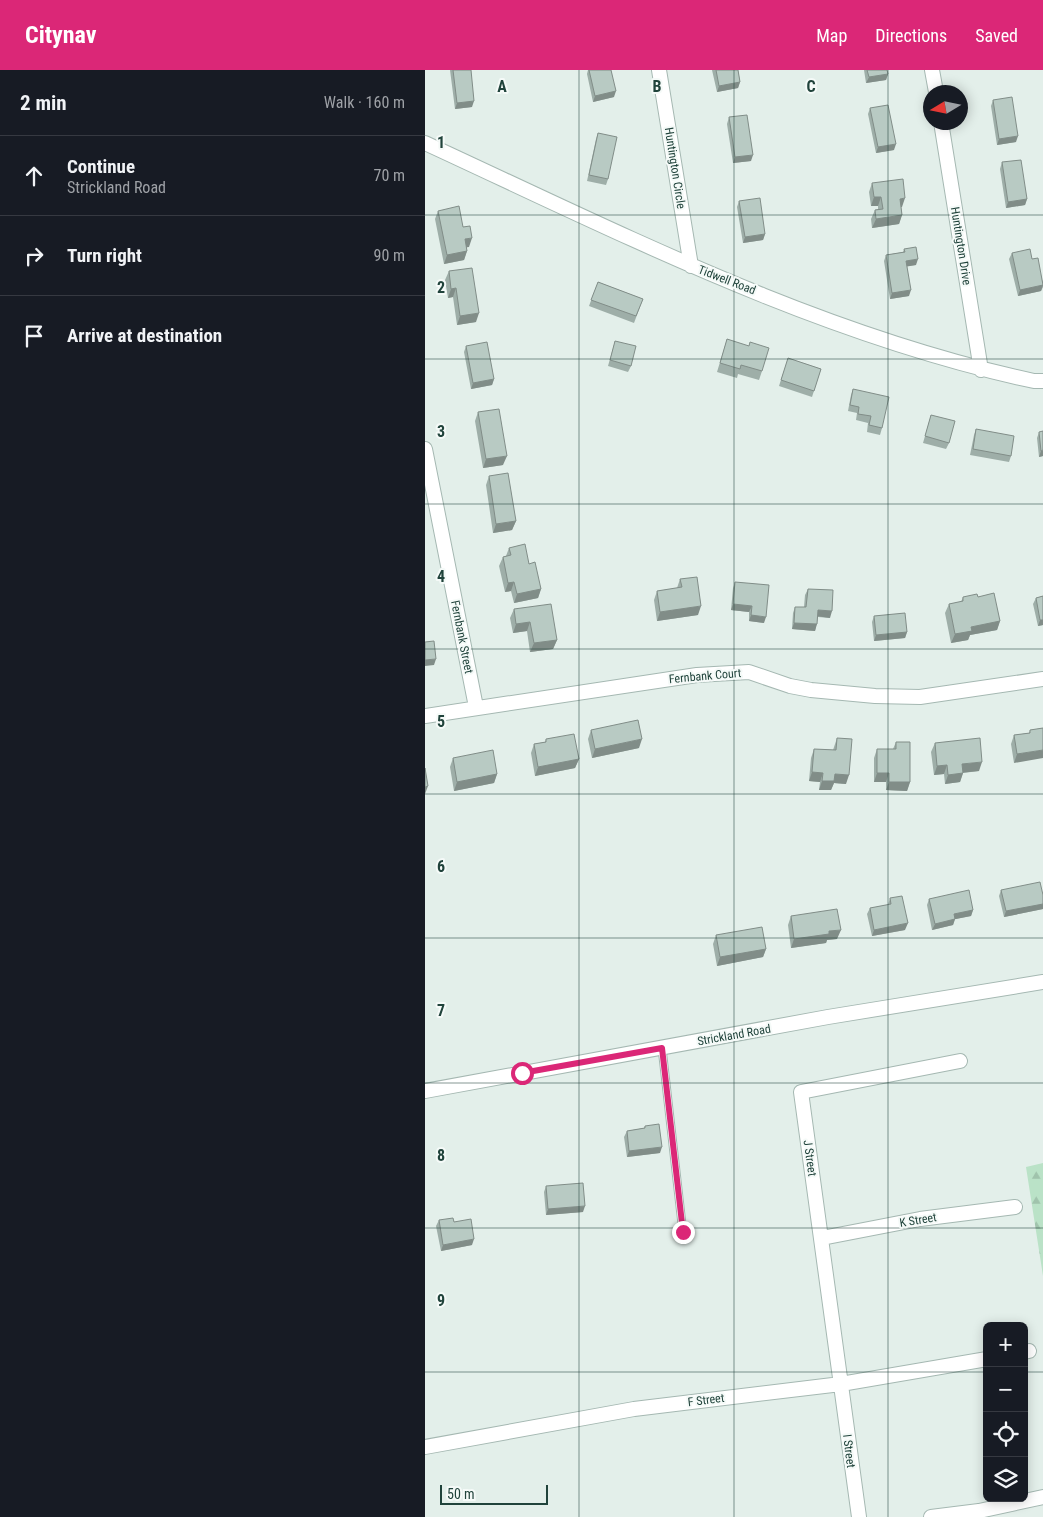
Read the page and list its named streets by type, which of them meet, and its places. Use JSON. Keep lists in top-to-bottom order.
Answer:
{
  "streets": {
    "street": [
      "Huntington Circle",
      "Huntington Drive",
      "Tidwell Road",
      "Fernbank Street",
      "Fernbank Court",
      "Strickland Road",
      "J Street",
      "K Street",
      "F Street",
      "I Street"
    ]
  },
  "crossings": [
    ["Huntington Circle", "Tidwell Road"],
    ["Huntington Drive", "Tidwell Road"],
    ["Fernbank Street", "Fernbank Court"],
    ["J Street", "K Street"],
    ["J Street", "F Street"],
    ["J Street", "I Street"],
    ["F Street", "I Street"]
  ],
  "scale_bar": "50 m",
  "north": "left",
  "page": {
    "header": "Citynav",
    "nav": ["Map", "Directions", "Saved"],
    "heading": ["2 min", "Walk · 160 m"],
    "list": [
      ["Continue", "Strickland Road", "70 m"],
      ["Turn right", "90 m"],
      "Arrive at destination"
    ],
    "map_buttons": ["+", "−"],
    "scale": "50 m"
  },
  "grid": {
    "columns": ["A", "B", "C"],
    "rows": [
      "1",
      "2",
      "3",
      "4",
      "5",
      "6",
      "7",
      "8",
      "9"
    ]
  }
}
